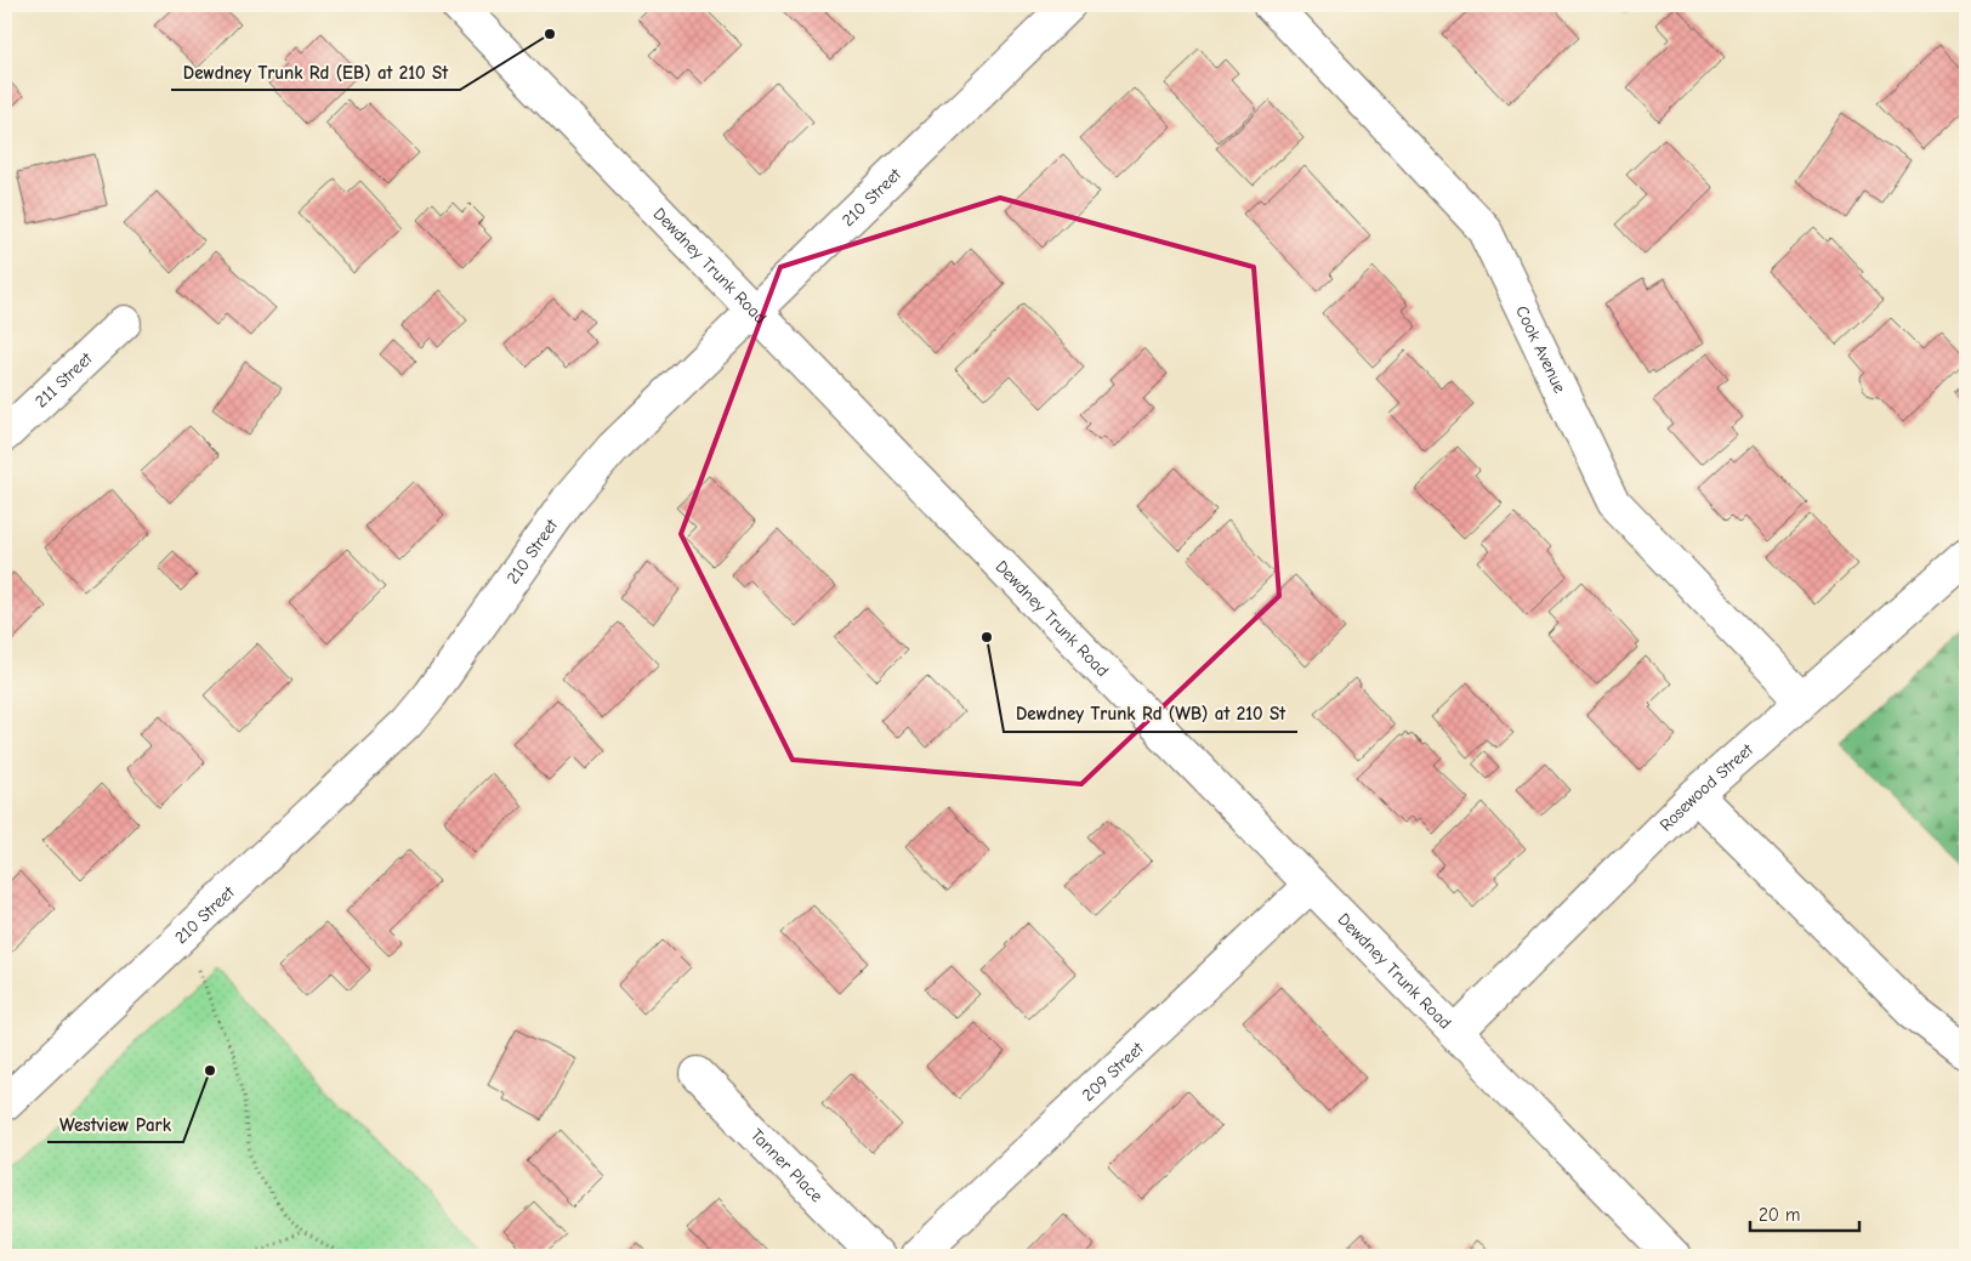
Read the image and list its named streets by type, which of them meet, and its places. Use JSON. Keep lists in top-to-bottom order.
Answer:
{
  "streets": {
    "street": [
      "210 Street",
      "Dewdney Trunk Road",
      "Cook Avenue",
      "211 Street",
      "Rosewood Street",
      "209 Street",
      "Tanner Place"
    ]
  },
  "crossings": [
    ["210 Street", "Dewdney Trunk Road"],
    ["Dewdney Trunk Road", "Rosewood Street"],
    ["Dewdney Trunk Road", "209 Street"],
    ["Cook Avenue", "Rosewood Street"]
  ],
  "places": ["Dewdney Trunk Rd (EB) at 210 St", "Dewdney Trunk Rd (WB) at 210 St", "Westview Park"],
  "scale_bar": "20 m"
}
